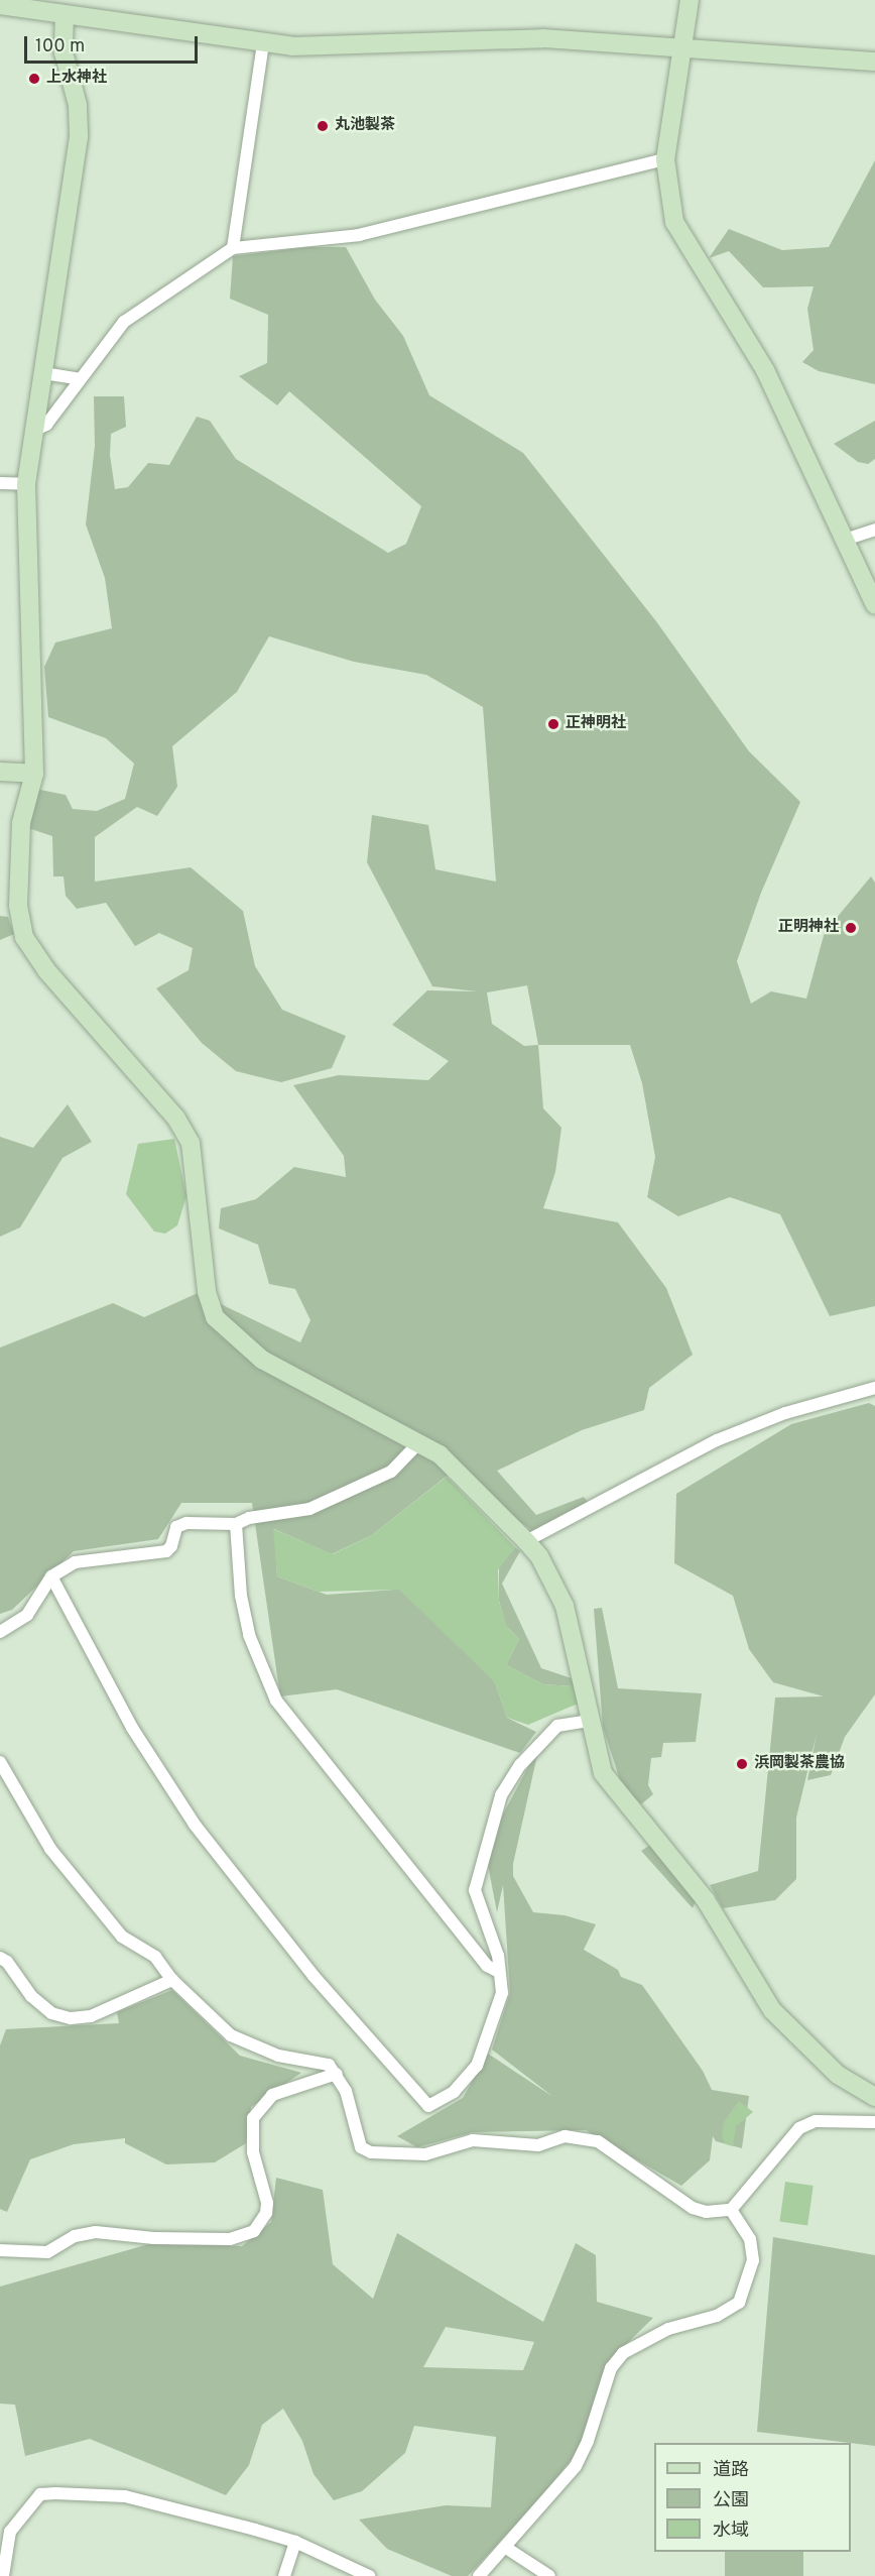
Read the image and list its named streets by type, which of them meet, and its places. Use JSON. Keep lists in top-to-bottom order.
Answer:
{
  "places": [
    "上水神社",
    "丸池製茶",
    "正神明社",
    "正明神社",
    "浜岡製茶農協"
  ],
  "legend": ["道路", "公園", "水域"],
  "scale_bar": "100 m"
}
